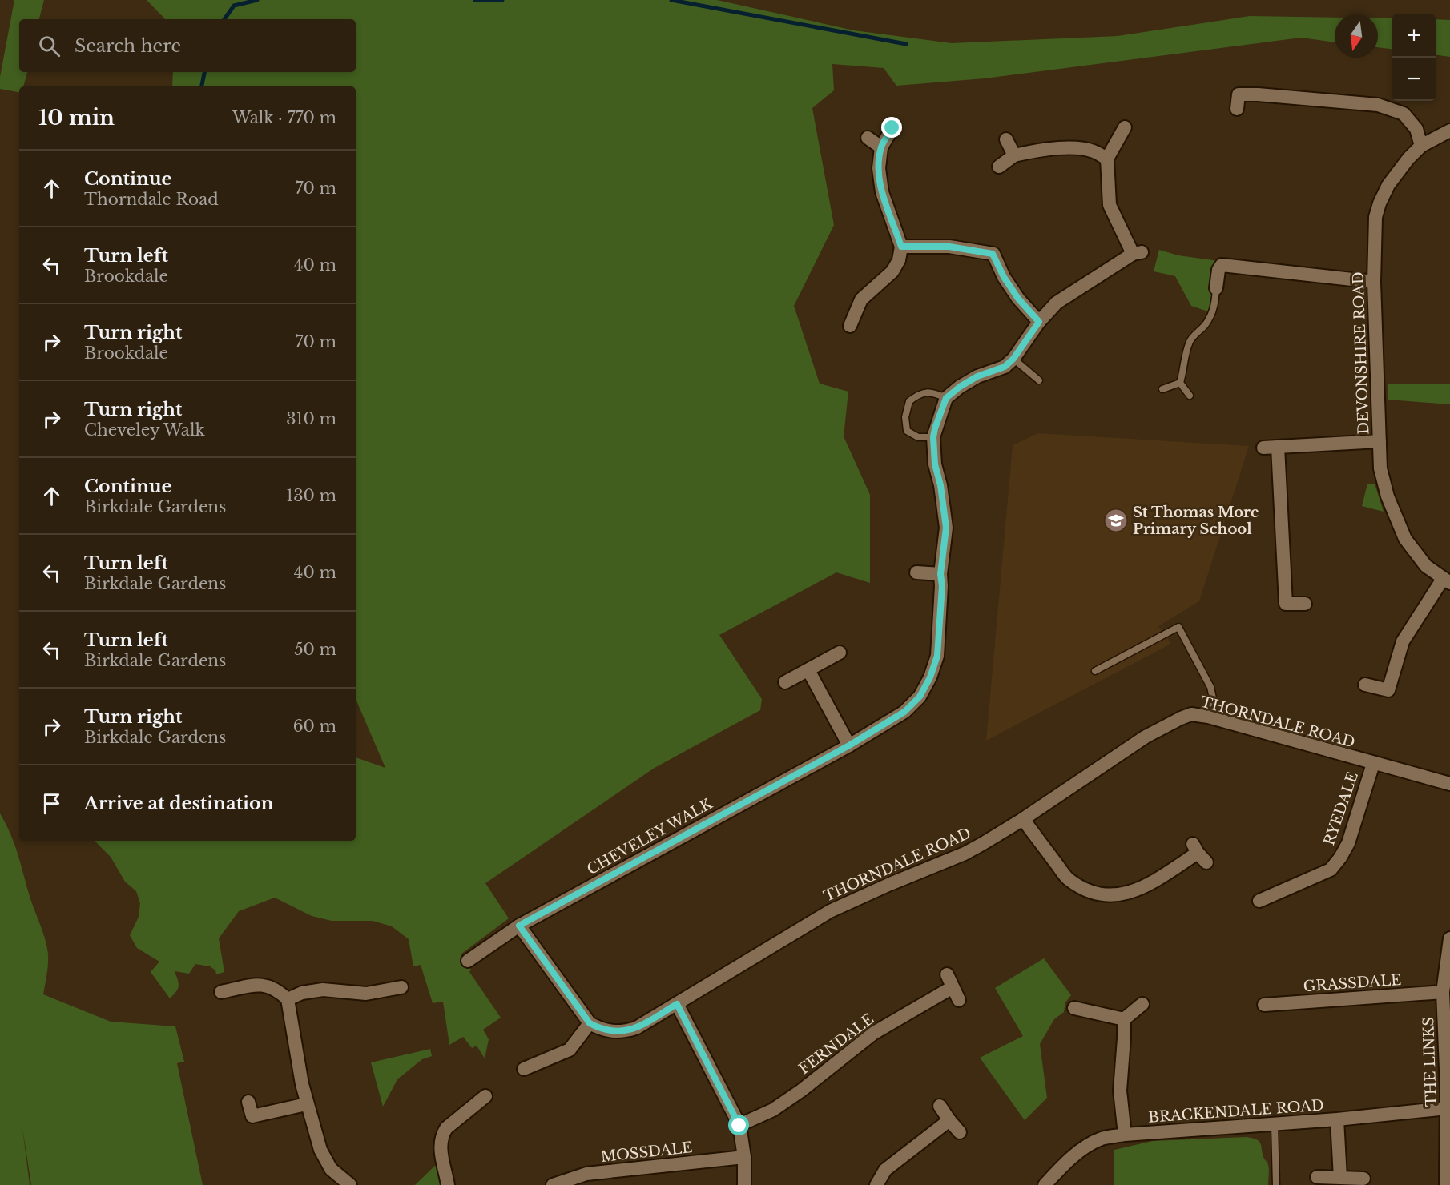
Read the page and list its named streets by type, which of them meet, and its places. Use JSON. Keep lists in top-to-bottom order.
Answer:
{
  "streets": {
    "street": [
      "DEVONSHIRE ROAD",
      "THORNDALE ROAD",
      "RYEDALE",
      "CHEVELEY WALK",
      "GRASSDALE",
      "FERNDALE",
      "THE LINKS",
      "BRACKENDALE ROAD",
      "MOSSDALE"
    ]
  },
  "crossings": [
    ["THORNDALE ROAD", "RYEDALE"],
    ["GRASSDALE", "THE LINKS"],
    ["THE LINKS", "BRACKENDALE ROAD"]
  ],
  "places": {
    "school or university": ["St Thomas More Primary School"]
  },
  "north": "bottom",
  "page": {
    "map_buttons": ["+", "−"],
    "search": "Search here",
    "heading": ["10 min", "Walk · 770 m"],
    "list": [
      ["Continue", "Thorndale Road", "70 m"],
      ["Turn left", "Brookdale", "40 m"],
      ["Turn right", "Brookdale", "70 m"],
      ["Turn right", "Cheveley Walk", "310 m"],
      ["Continue", "Birkdale Gardens", "130 m"],
      ["Turn left", "Birkdale Gardens", "40 m"],
      ["Turn left", "Birkdale Gardens", "50 m"],
      ["Turn right", "Birkdale Gardens", "60 m"],
      "Arrive at destination"
    ]
  }
}
